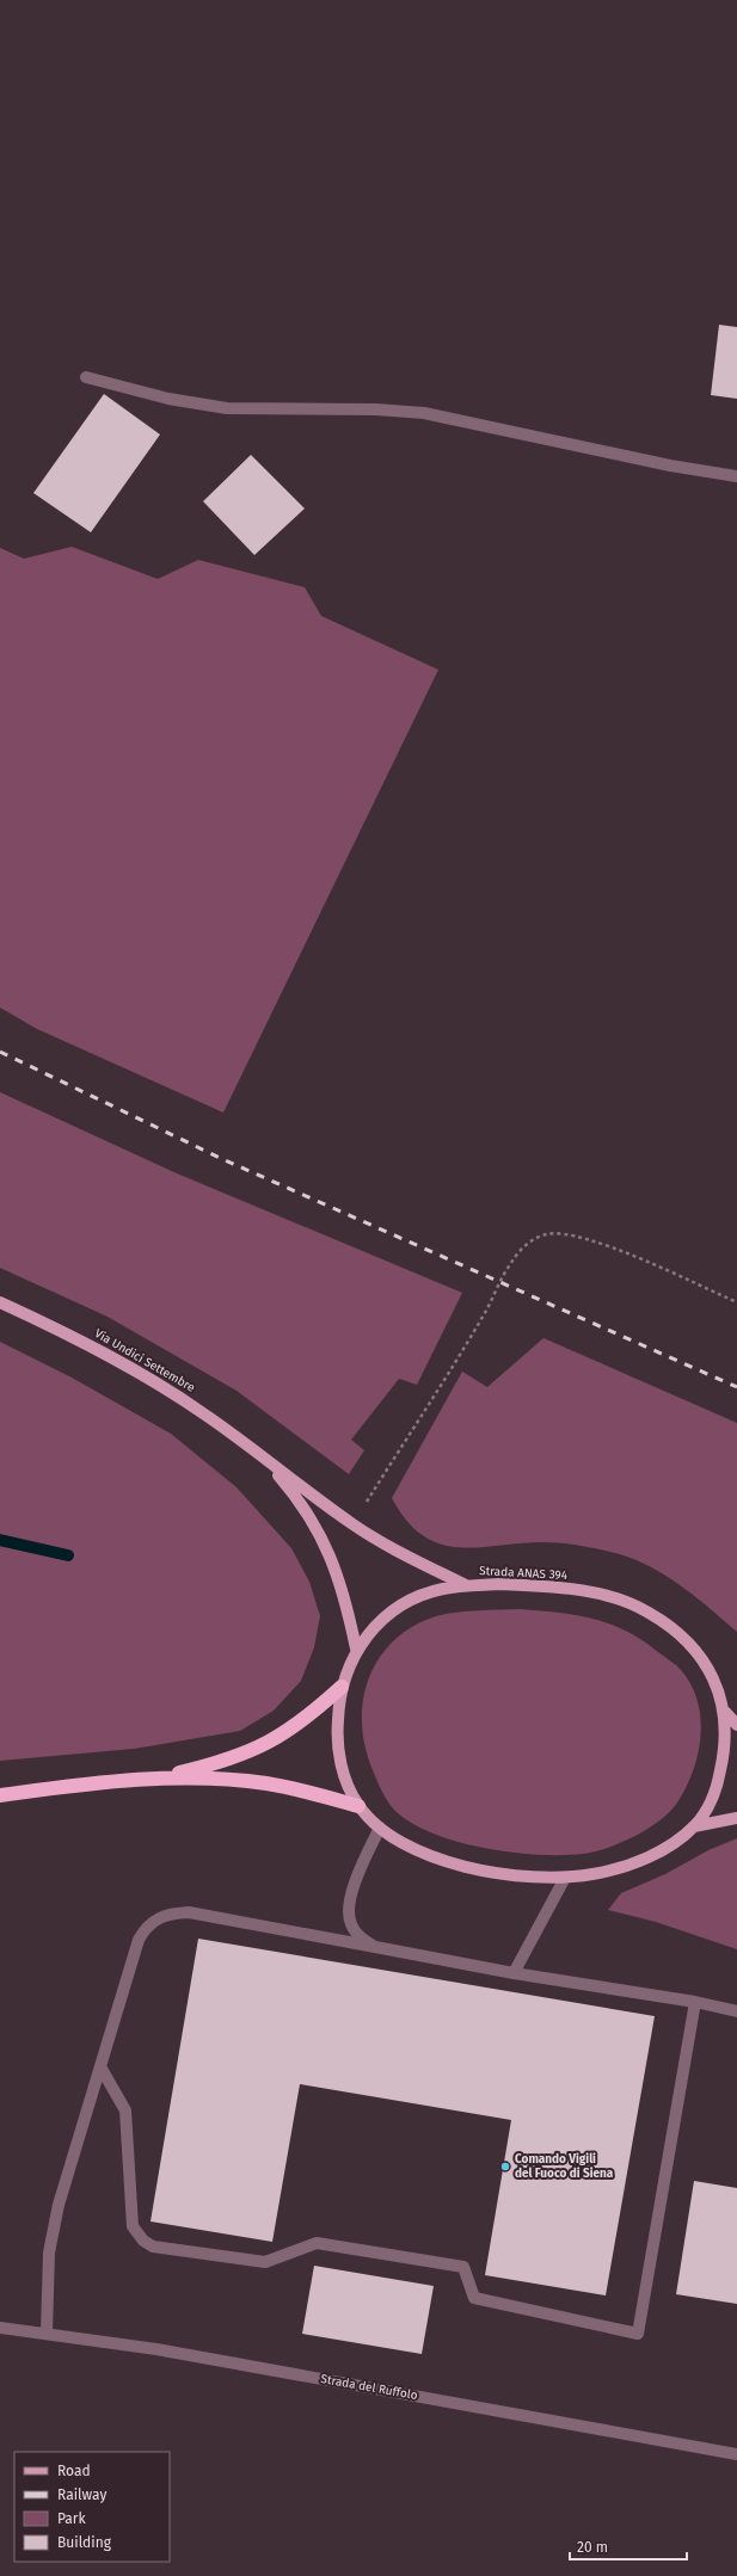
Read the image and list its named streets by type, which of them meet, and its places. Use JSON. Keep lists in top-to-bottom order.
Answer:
{
  "streets": {
    "main road": ["Via Undici Settembre", "Strada ANAS 394"],
    "street": ["Strada del Ruffolo"]
  },
  "crossings": [
    ["Via Undici Settembre", "Strada ANAS 394"]
  ],
  "places": ["Comando Vigili del Fuoco di Siena"],
  "legend": [
    "Road",
    "Railway",
    "Park",
    "Building"
  ],
  "scale_bar": "20 m"
}
